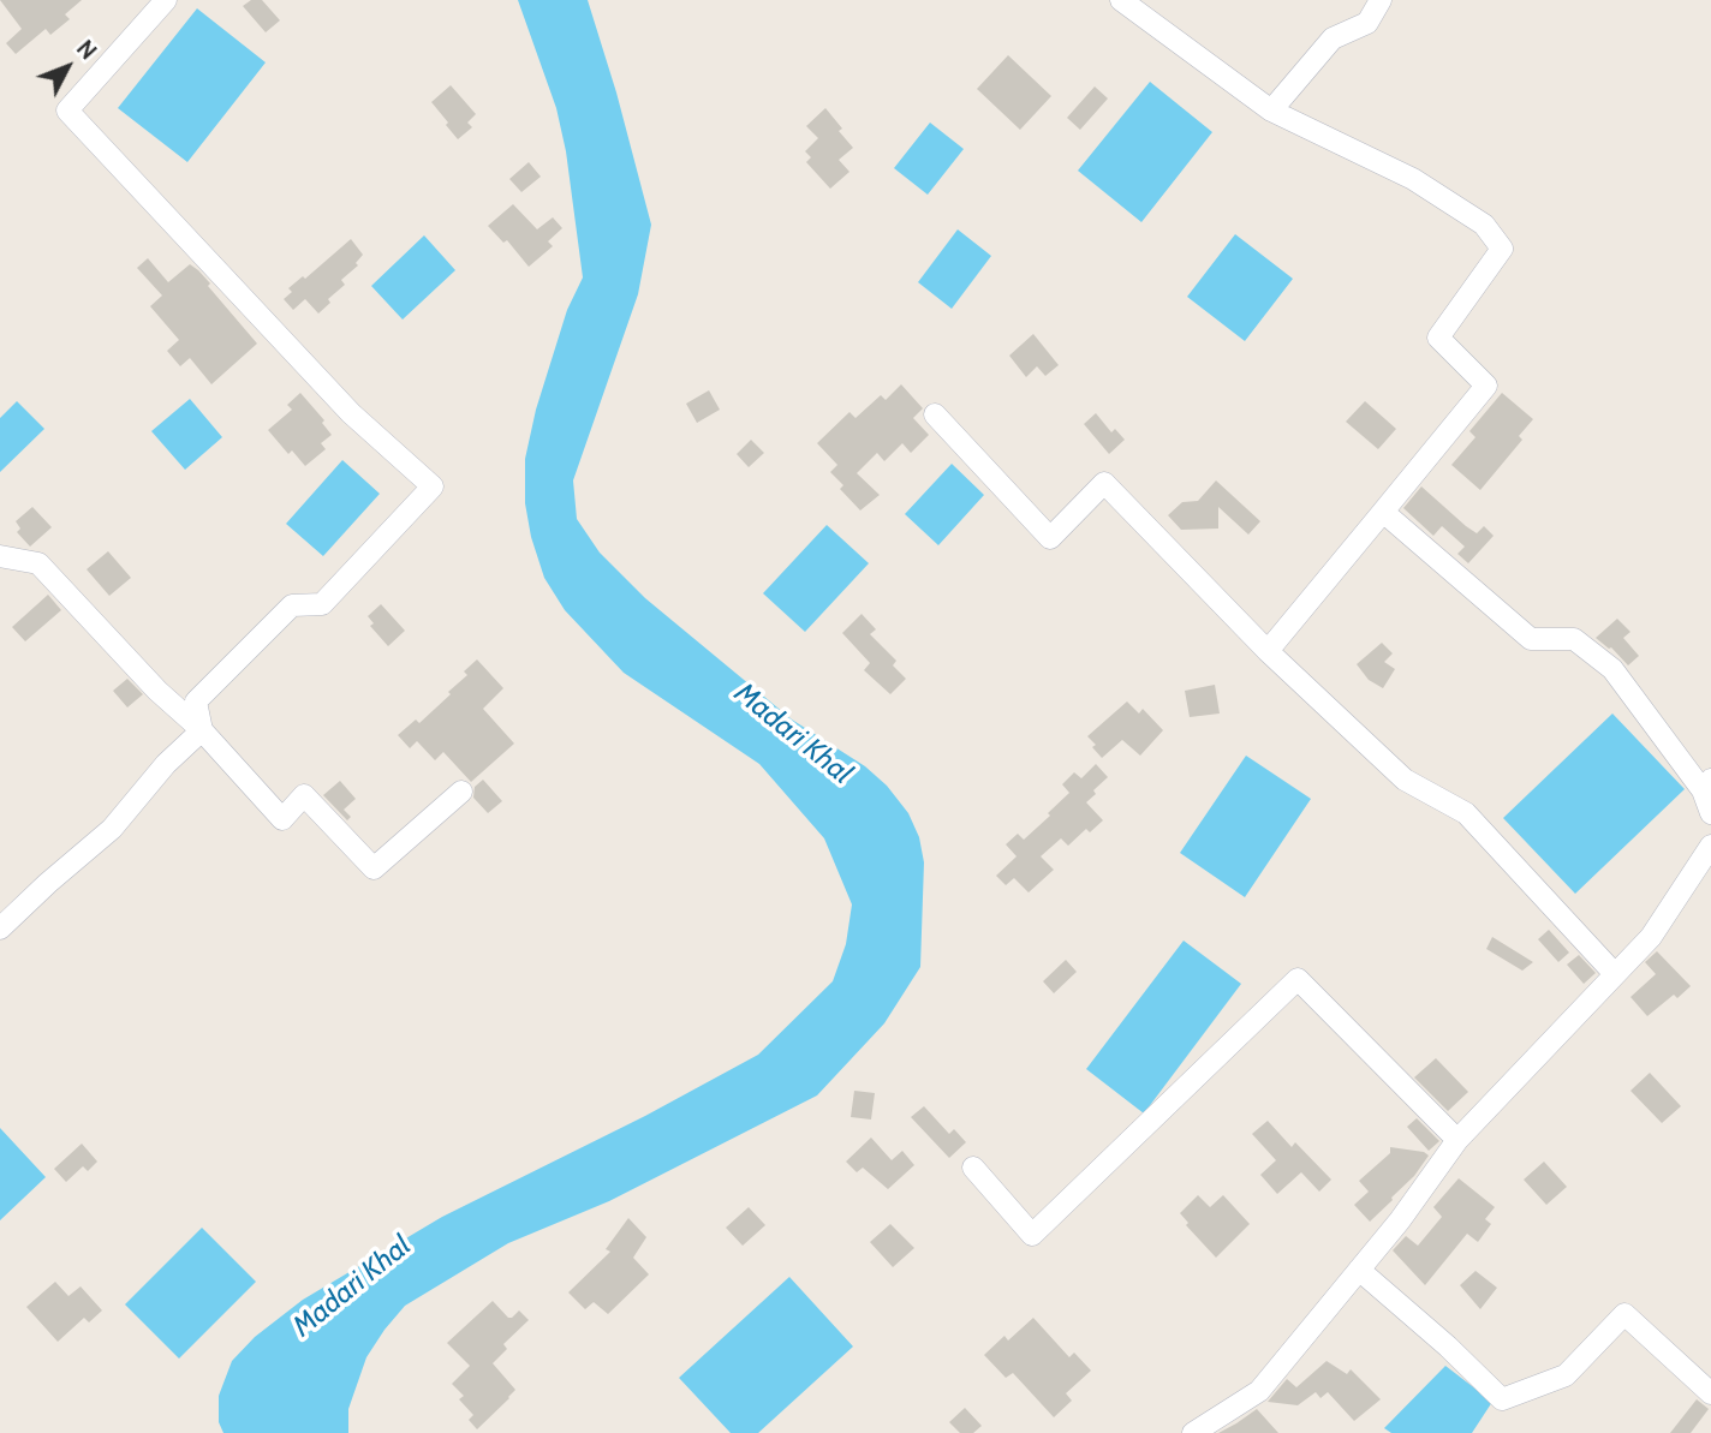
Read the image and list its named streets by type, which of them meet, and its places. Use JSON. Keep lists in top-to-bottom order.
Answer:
{
  "water": ["Madari Khal"],
  "north": "top right"
}
